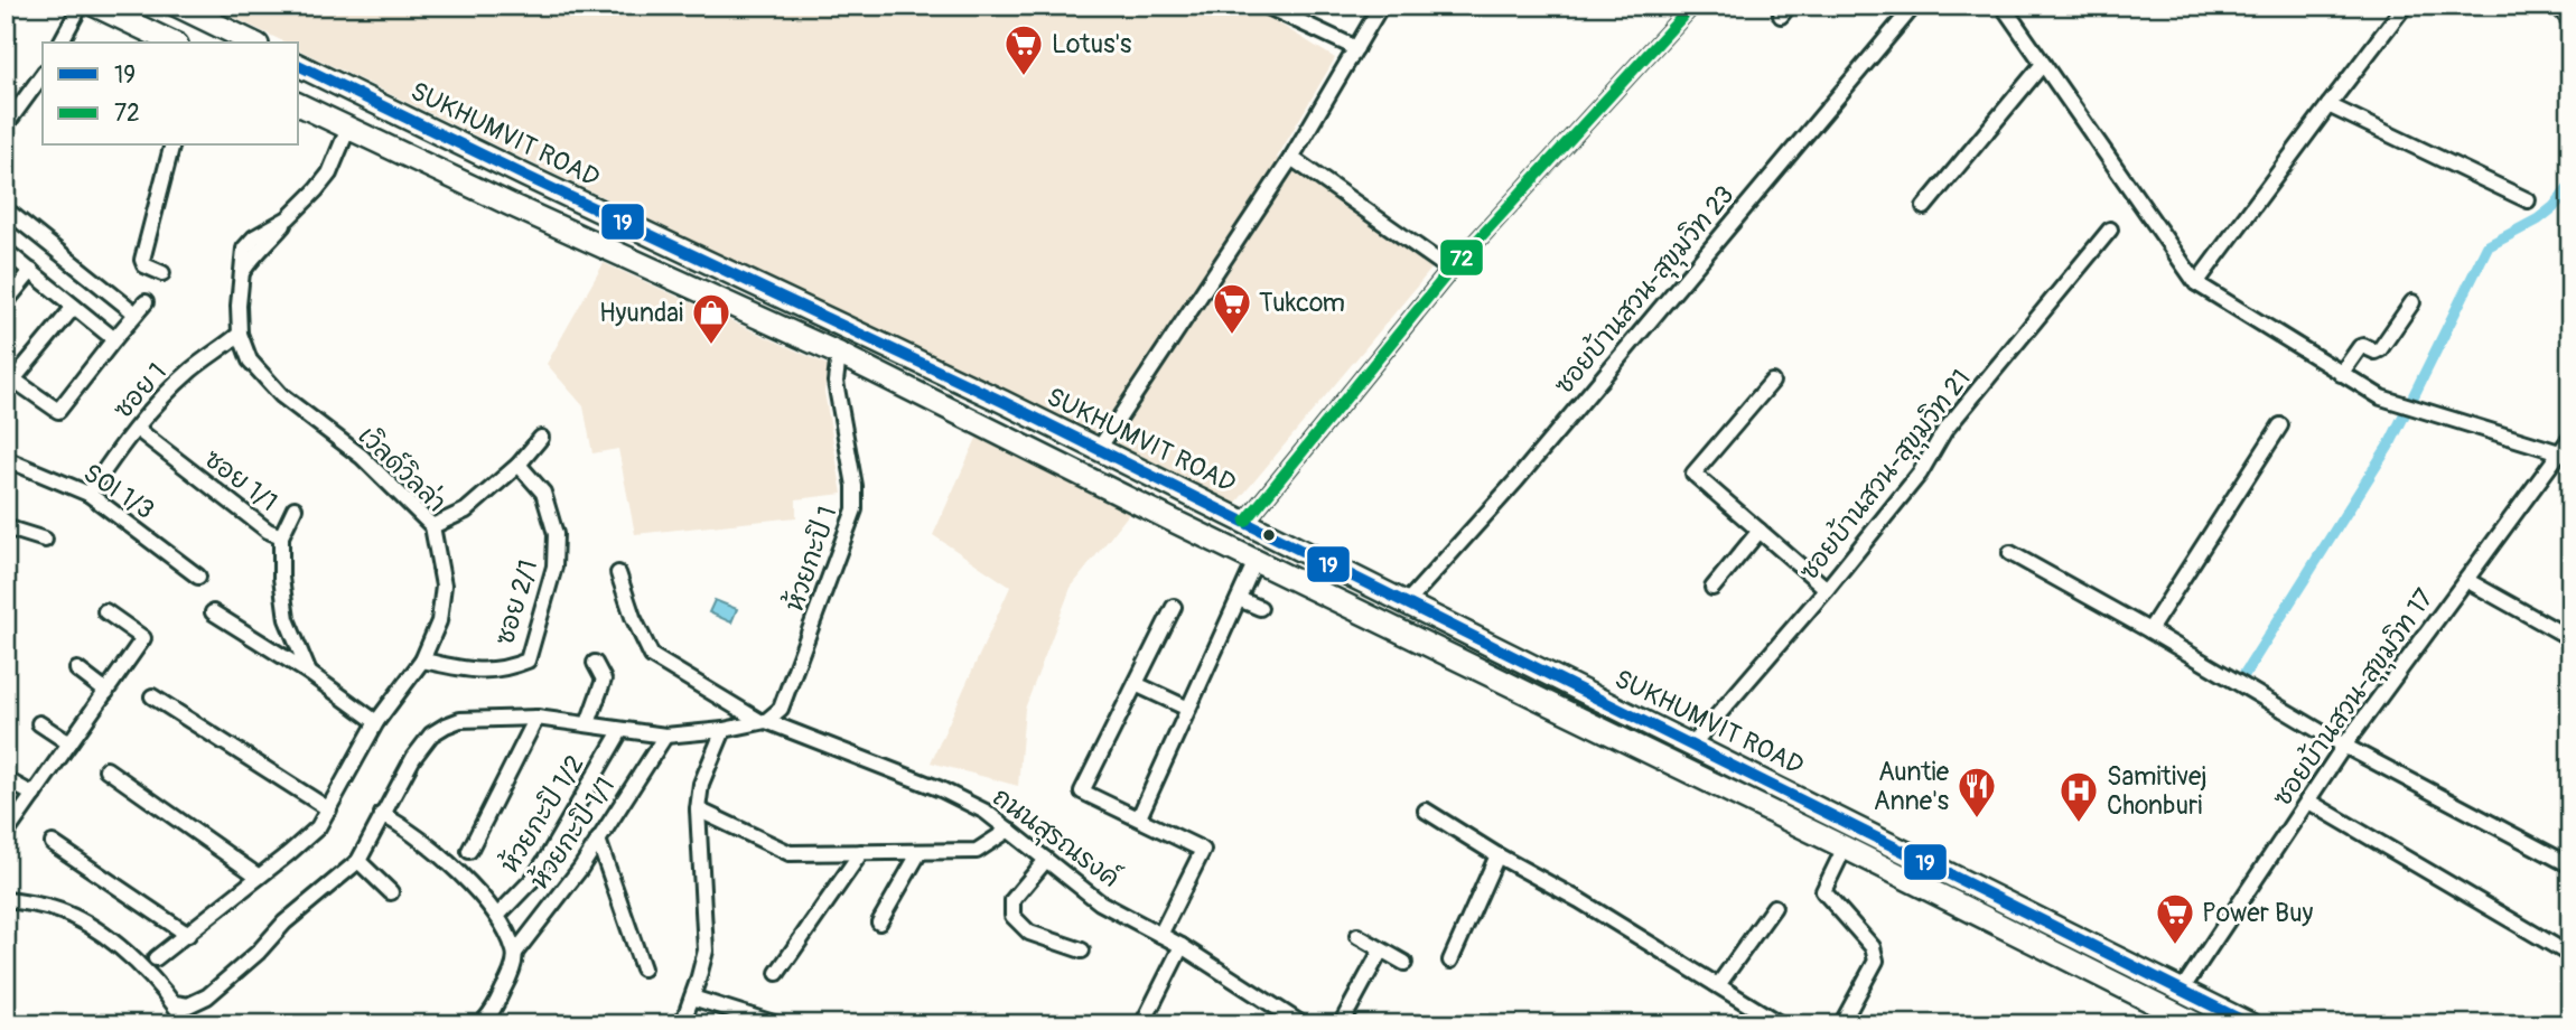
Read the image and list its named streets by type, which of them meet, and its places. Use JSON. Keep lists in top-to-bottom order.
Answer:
{
  "streets": {
    "main road": ["SUKHUMVIT ROAD"],
    "street": [
      "ซอยบ้านสวน-สุขุมวิท 23",
      "ซอย 1",
      "เวิลด์วิลล่า",
      "ซอยบ้านสวน-สุขุมวิท 21",
      "ซอย 1/1",
      "SOI 1/3",
      "ห้วยกะปิ 1",
      "ซอย 2/1",
      "ซอยบ้านสวน-สุขุมวิท 17",
      "ห้วยกะปิ 1/2",
      "ห้วยกะปิ 1/1",
      "ถนนสุรณรงค์"
    ]
  },
  "crossings": [
    ["SUKHUMVIT ROAD", "ซอยบ้านสวน-สุขุมวิท 23"],
    ["SUKHUMVIT ROAD", "เวิลด์วิลล่า"],
    ["SUKHUMVIT ROAD", "ซอยบ้านสวน-สุขุมวิท 21"],
    ["SUKHUMVIT ROAD", "ห้วยกะปิ 1"],
    ["SUKHUMVIT ROAD", "ซอยบ้านสวน-สุขุมวิท 17"],
    ["ซอย 1", "เวิลด์วิลล่า"],
    ["ซอย 1", "ซอย 1/1"],
    ["ซอย 1", "SOI 1/3"],
    ["เวิลด์วิลล่า", "ซอย 2/1"],
    ["ห้วยกะปิ 1", "ถนนสุรณรงค์"]
  ],
  "places": {
    "supermarket": ["Lotus's", "Tukcom", "Power Buy"],
    "shop": ["Hyundai"],
    "restaurant": ["Auntie Anne's"],
    "hospital": ["Samitivej Chonburi"]
  },
  "lines": ["transit line 72", "transit line 19"],
  "legend": ["19", "72"]
}
